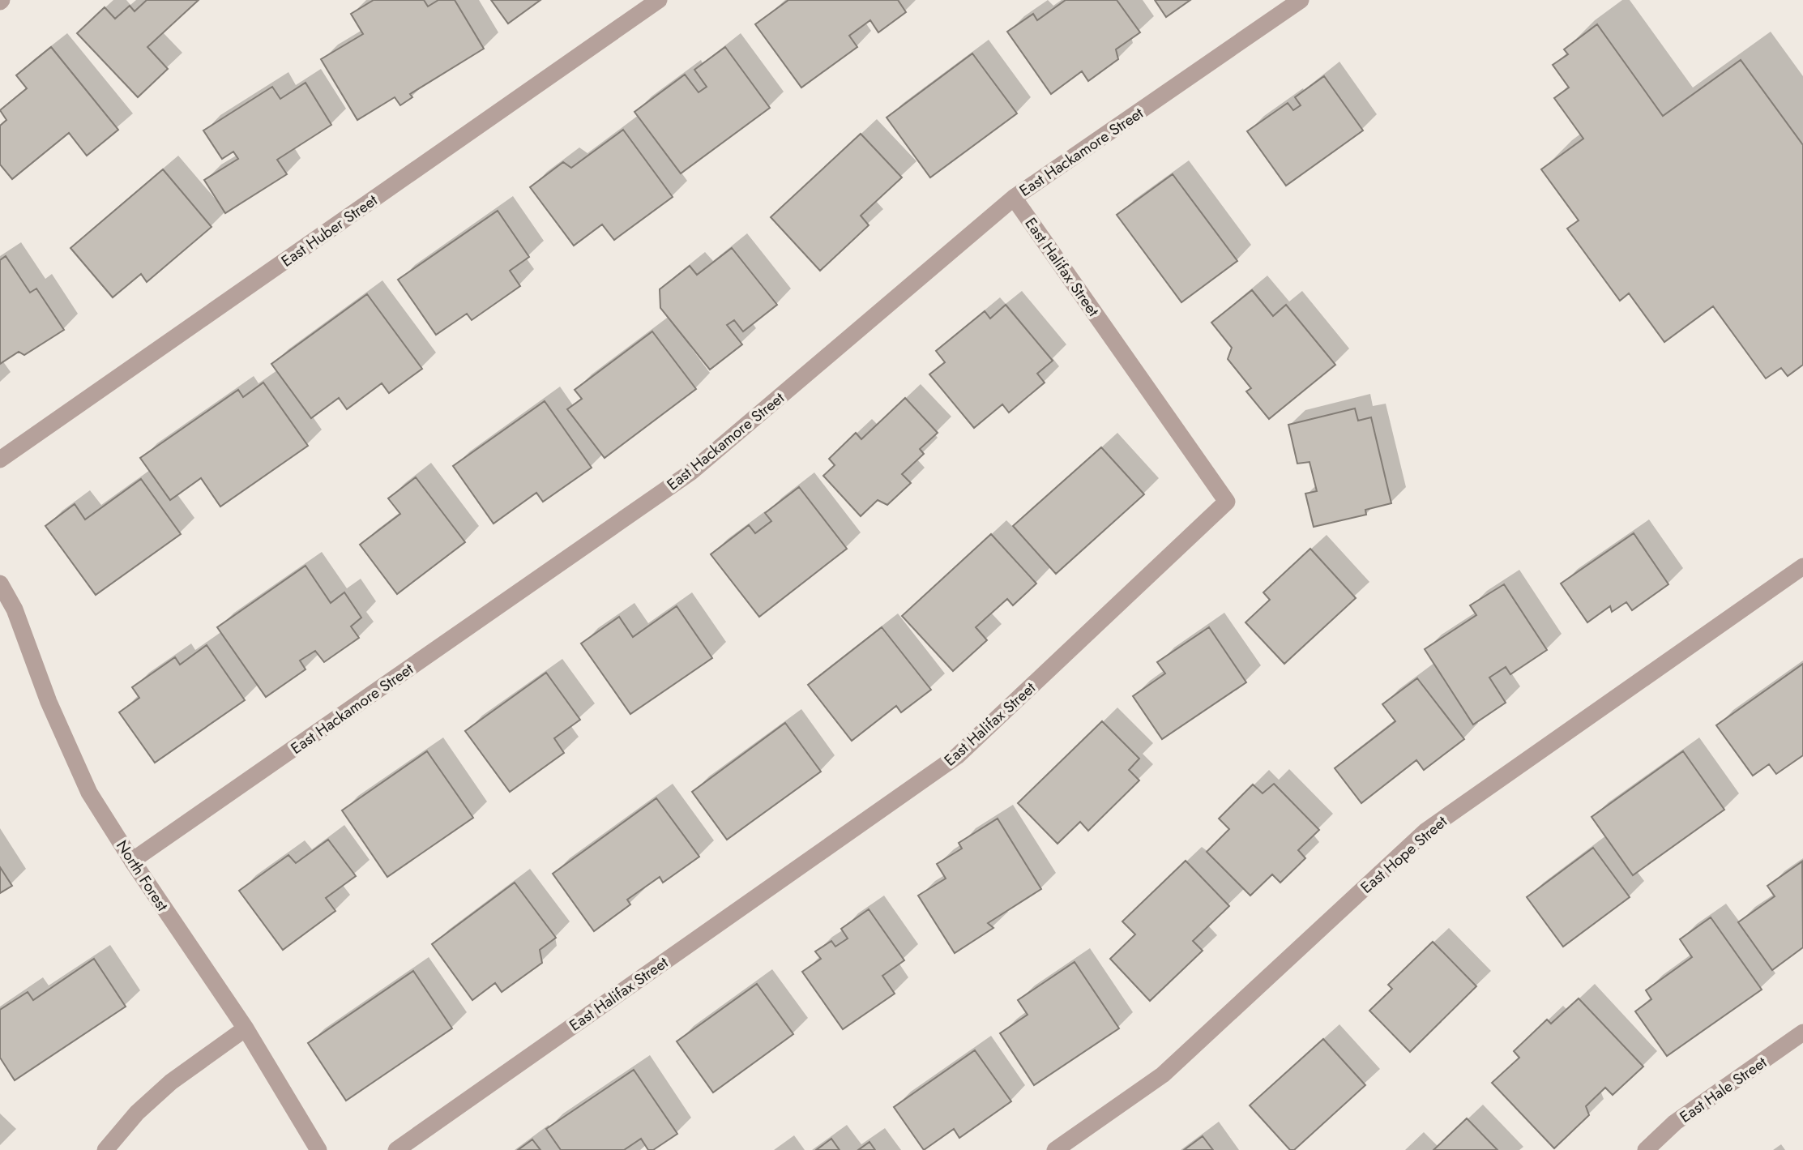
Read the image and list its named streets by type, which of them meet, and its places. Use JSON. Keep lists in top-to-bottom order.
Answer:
{
  "streets": {
    "street": [
      "East Hackamore Street",
      "East Huber Street",
      "East Halifax Street",
      "East Hope Street",
      "North Forest",
      "East Hale Street"
    ]
  },
  "crossings": [
    ["East Hackamore Street", "East Halifax Street"],
    ["East Hackamore Street", "North Forest"]
  ]
}
